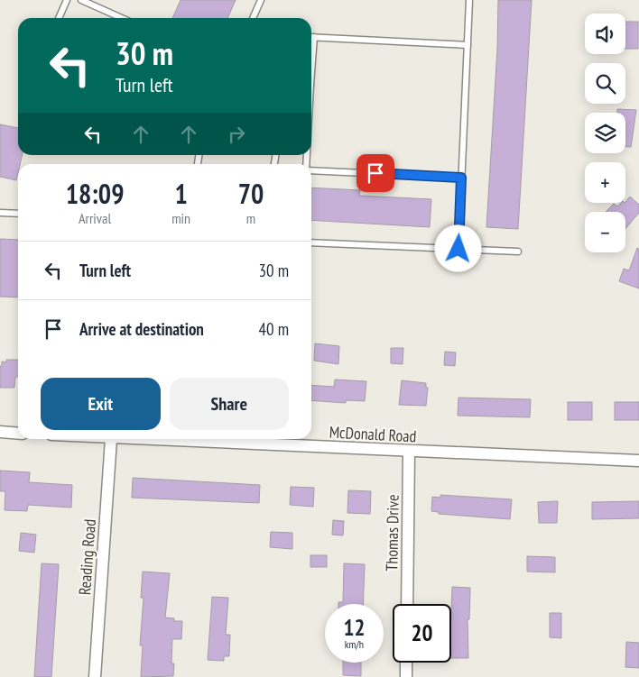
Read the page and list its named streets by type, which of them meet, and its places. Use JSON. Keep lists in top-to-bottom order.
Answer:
{
  "streets": {
    "street": ["McDonald Road", "Thomas Drive", "Reading Road"]
  },
  "crossings": [
    ["McDonald Road", "Thomas Drive"]
  ],
  "page": {
    "map_buttons": ["+", "−"],
    "turn": ["30 m", "Turn left"],
    "eta": [
      "18:09",
      "Arrival",
      "1",
      "min",
      "70",
      "m"
    ],
    "list": [
      {
        "name": "Turn left",
        "value": "30 m"
      },
      {
        "name": "Arrive at destination",
        "value": "40 m"
      }
    ],
    "buttons": ["Exit", "Share"],
    "speed": "12 km/h",
    "limit": "20"
  }
}
